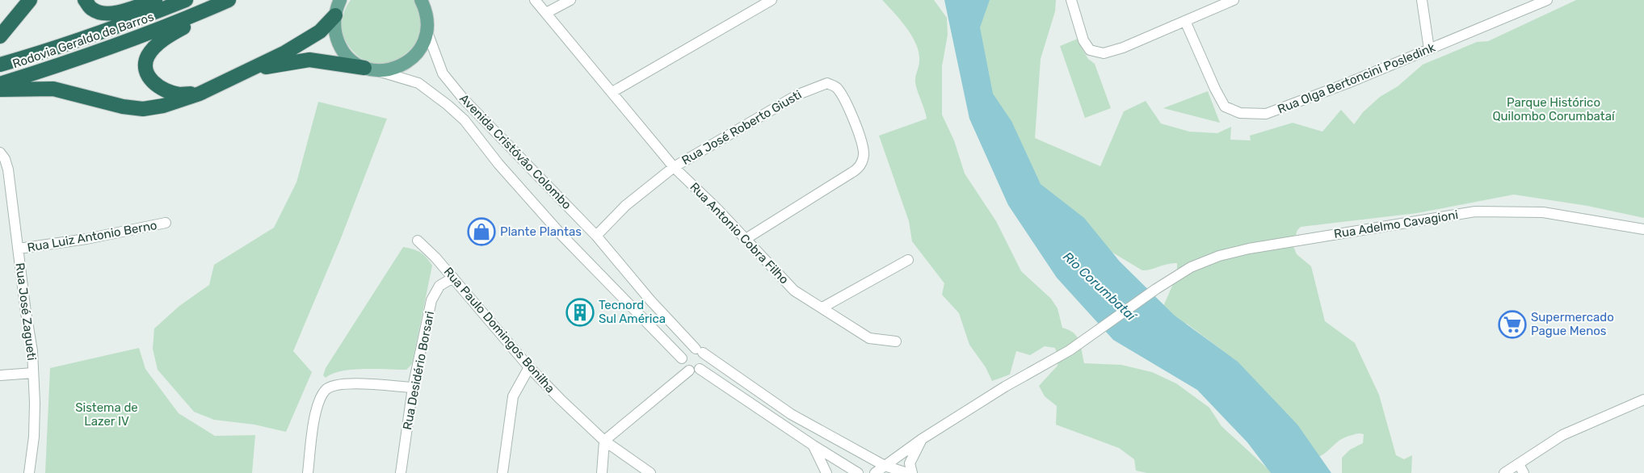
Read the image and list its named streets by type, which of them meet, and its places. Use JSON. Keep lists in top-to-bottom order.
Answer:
{
  "streets": {
    "highway": ["Rodovia Geraldo de Barros"],
    "street": [
      "Rua Olga Bertoncini Posledink",
      "Rua José Roberto Giusti",
      "Avenida Cristóvão Colombo",
      "Rua Adelmo Cavagioni",
      "Rua Antonio Cobra Filho",
      "Rua Luiz Antonio Berno",
      "Rua José Zagueti",
      "Rua Paulo Domingos Bonilha",
      "Rua Desidério Borsari"
    ]
  },
  "crossings": [
    ["Rua José Roberto Giusti", "Avenida Cristóvão Colombo"],
    ["Rua José Roberto Giusti", "Rua Antonio Cobra Filho"],
    ["Avenida Cristóvão Colombo", "Rua Adelmo Cavagioni"],
    ["Rua Luiz Antonio Berno", "Rua José Zagueti"],
    ["Rua Paulo Domingos Bonilha", "Rua Desidério Borsari"]
  ],
  "water": ["Rio Corumbataí"],
  "parks": ["Parque Histórico Quilombo Corumbataí", "Sistema de Lazer IV"],
  "places": {
    "shop": ["Plante Plantas"],
    "building": ["Tecnord Sul América"],
    "supermarket": ["Supermercado Pague Menos"]
  }
}
